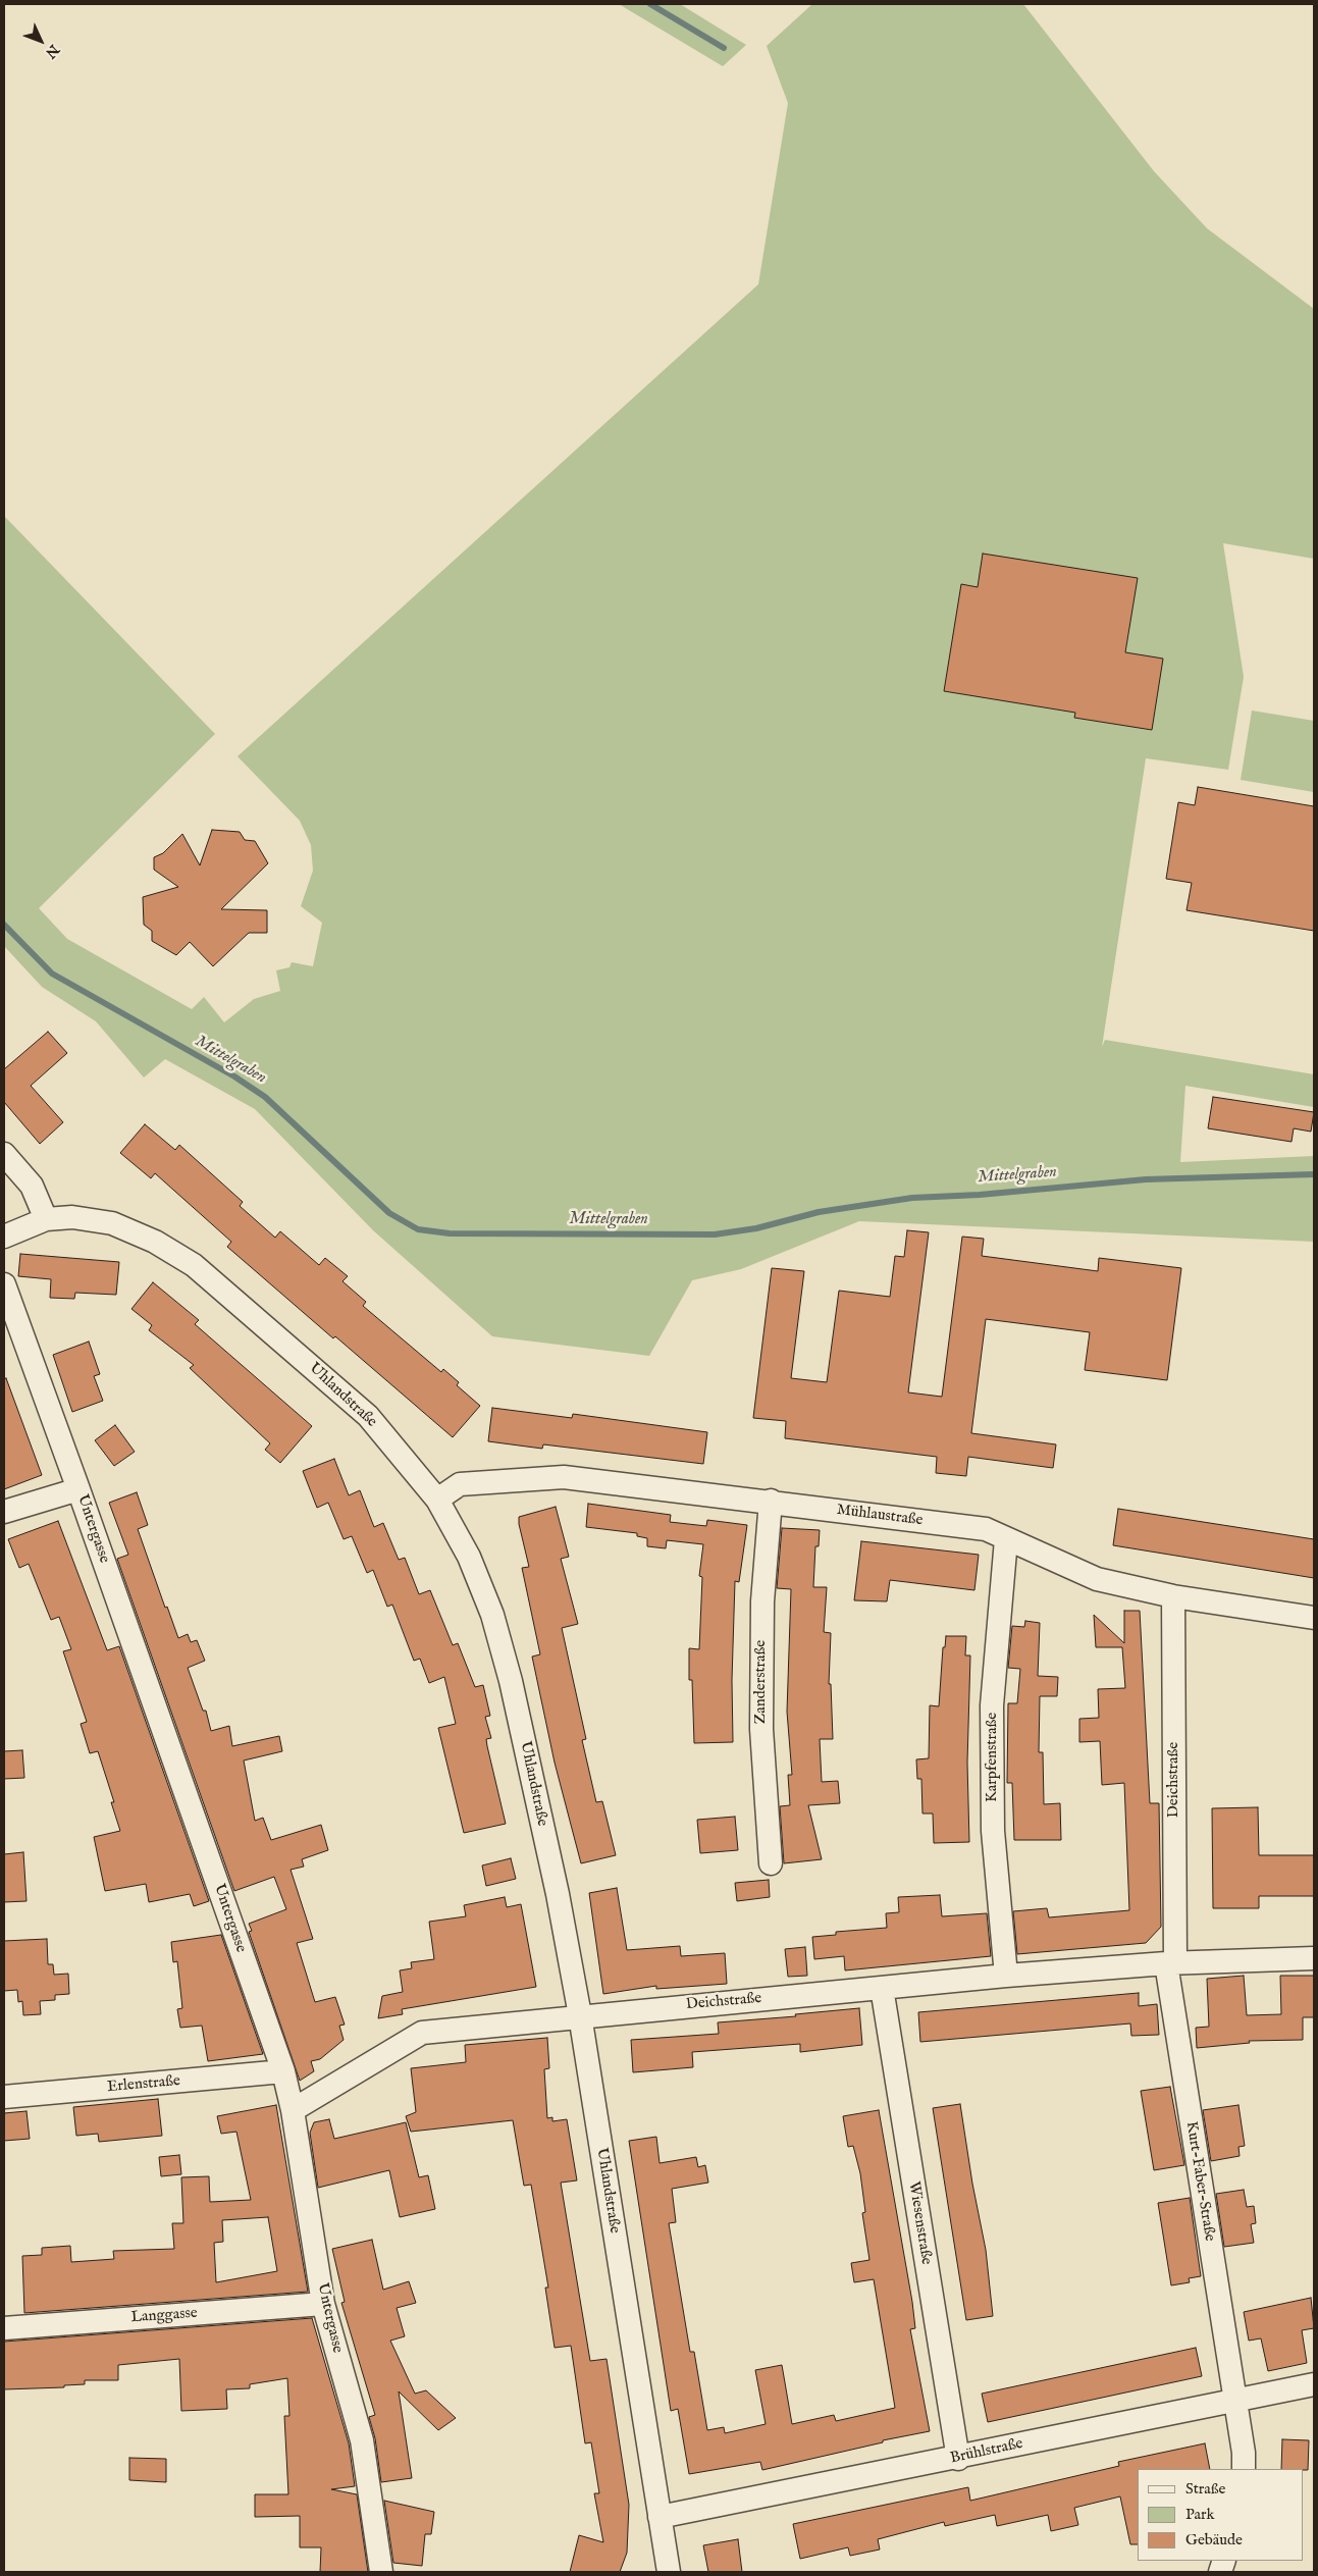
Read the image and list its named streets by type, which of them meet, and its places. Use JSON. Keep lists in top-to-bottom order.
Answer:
{
  "streets": {
    "street": [
      "Uhlandstraße",
      "Mühlaustraße",
      "Untergasse",
      "Zanderstraße",
      "Karpfenstraße",
      "Deichstraße",
      "Erlenstraße",
      "Kurt-Faber-Straße",
      "Wiesenstraße",
      "Langgasse",
      "Brühlstraße"
    ]
  },
  "crossings": [
    ["Uhlandstraße", "Mühlaustraße"],
    ["Uhlandstraße", "Deichstraße"],
    ["Uhlandstraße", "Brühlstraße"],
    ["Mühlaustraße", "Zanderstraße"],
    ["Mühlaustraße", "Karpfenstraße"],
    ["Mühlaustraße", "Deichstraße"],
    ["Untergasse", "Deichstraße"],
    ["Untergasse", "Erlenstraße"],
    ["Untergasse", "Langgasse"],
    ["Karpfenstraße", "Deichstraße"],
    ["Deichstraße", "Kurt-Faber-Straße"],
    ["Deichstraße", "Wiesenstraße"],
    ["Kurt-Faber-Straße", "Brühlstraße"],
    ["Wiesenstraße", "Brühlstraße"]
  ],
  "water": ["Mittelgraben"],
  "legend": ["Straße", "Park", "Gebäude"],
  "north": "bottom right"
}
